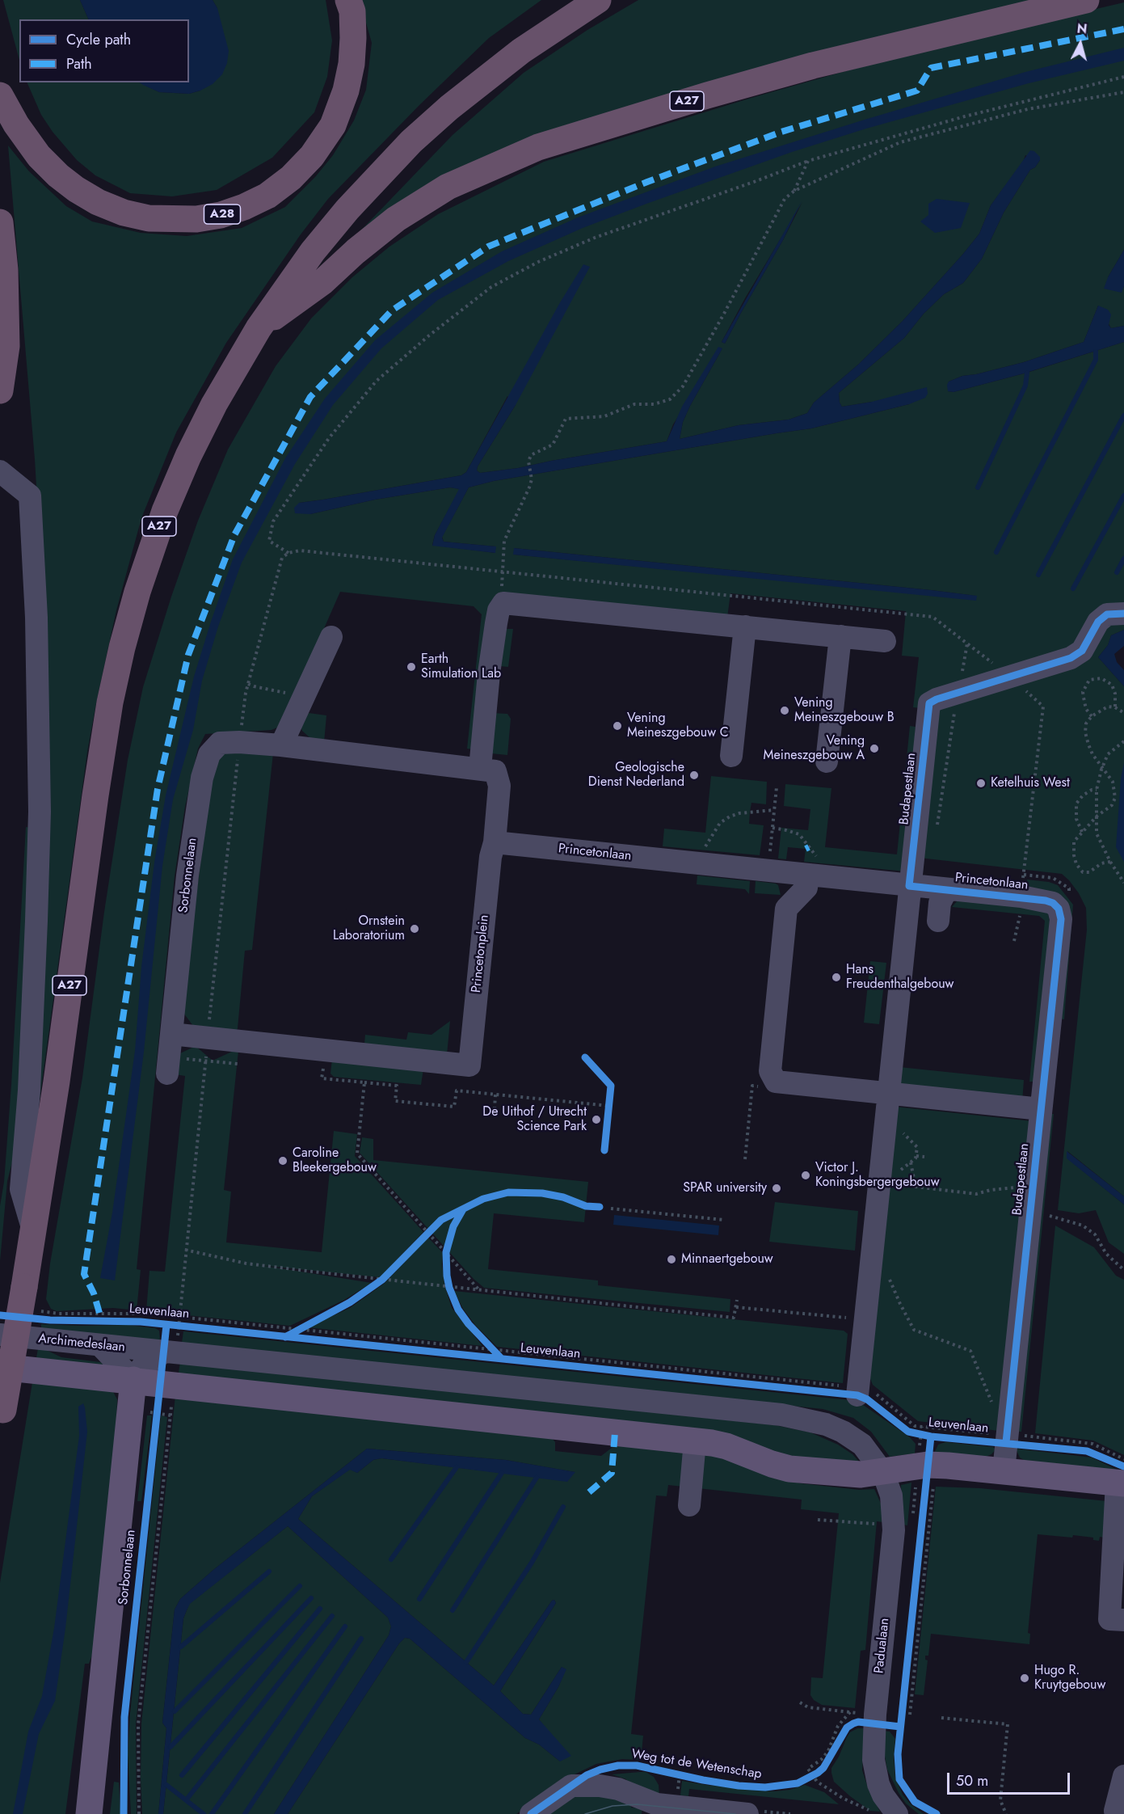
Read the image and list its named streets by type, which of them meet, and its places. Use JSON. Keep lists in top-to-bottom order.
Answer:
{
  "streets": {
    "highway": ["A27", "A28"],
    "main road": ["Sorbonnelaan"],
    "street": [
      "Budapestlaan",
      "Princetonlaan",
      "Princetonplein",
      "Archimedeslaan",
      "Padualaan"
    ],
    "cycle path": ["Leuvenlaan", "Weg tot de Wetenschap"]
  },
  "crossings": [
    ["Budapestlaan", "Princetonlaan"],
    ["Budapestlaan", "Leuvenlaan"],
    ["Princetonlaan", "Princetonplein"]
  ],
  "places": [
    "Earth Simulation Lab",
    "Vening Meineszgebouw B",
    "Vening Meineszgebouw C",
    "Vening Meineszgebouw A",
    "Geologische Dienst Nederland",
    "Ketelhuis West",
    "Ornstein Laboratorium",
    "Hans Freudenthalgebouw",
    "De Uithof / Utrecht Science Park",
    "Caroline Bleekergebouw",
    "Victor J. Koningsbergergebouw",
    "SPAR university",
    "Minnaertgebouw",
    "Hugo R. Kruytgebouw"
  ],
  "legend": ["Cycle path", "Path"],
  "scale_bar": "50 m",
  "north": "top"
}
